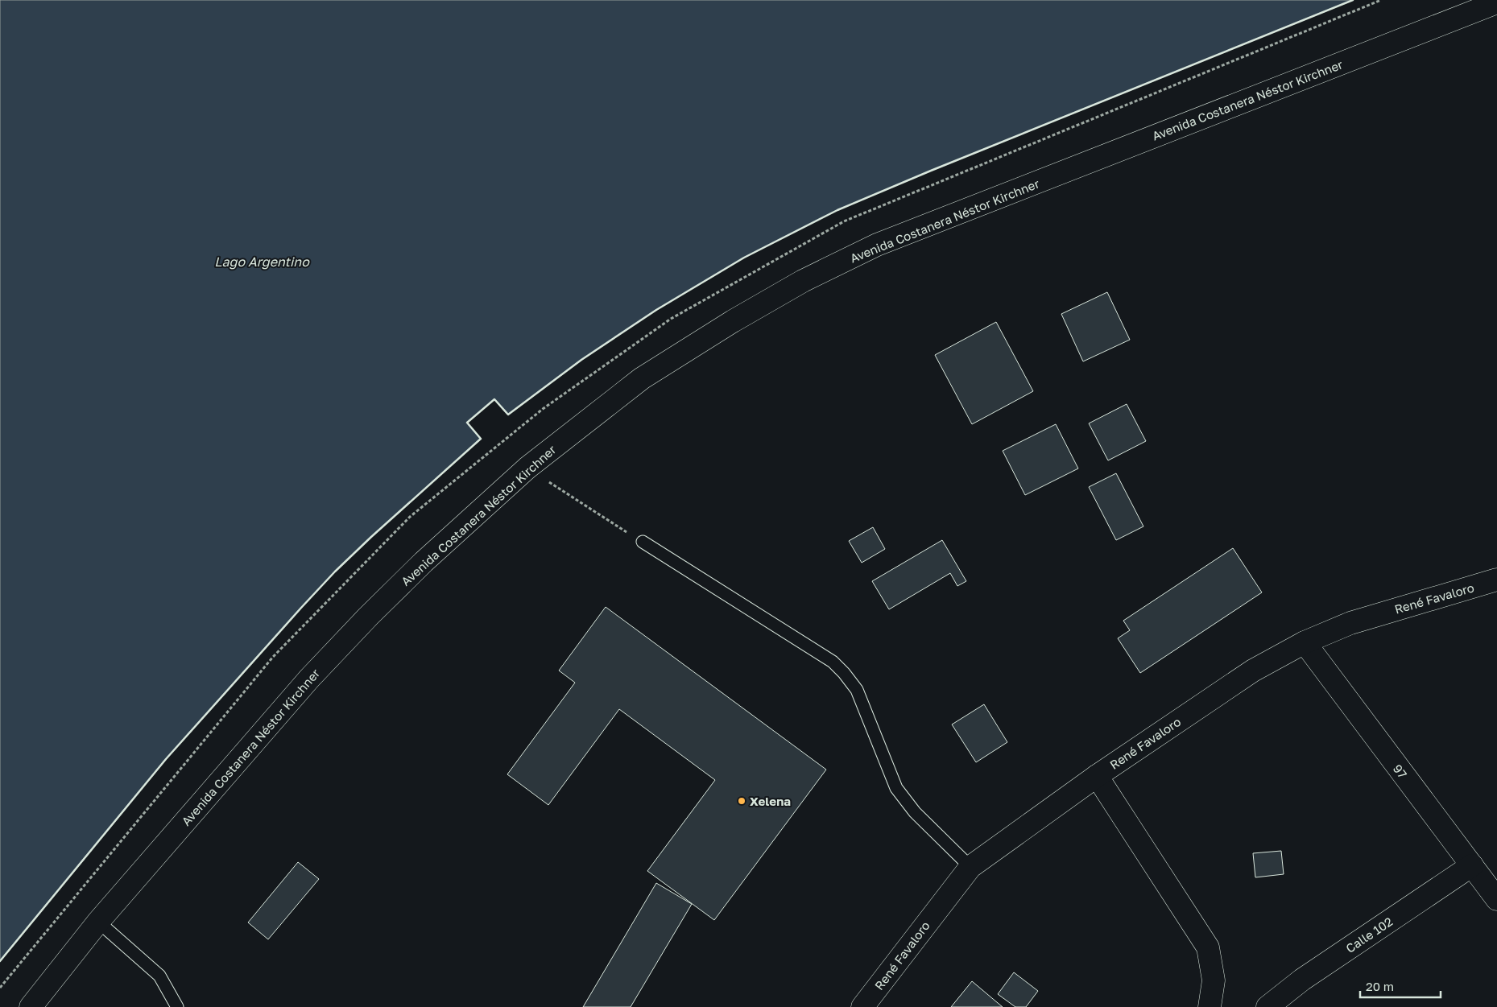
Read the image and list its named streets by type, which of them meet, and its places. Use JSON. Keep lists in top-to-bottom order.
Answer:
{
  "streets": {
    "street": [
      "Avenida Costanera Néstor Kirchner",
      "René Favaloro",
      "97",
      "Calle 102"
    ]
  },
  "crossings": [
    ["René Favaloro", "97"],
    ["97", "Calle 102"]
  ],
  "water": ["Lago Argentino"],
  "places": ["Xelena"],
  "scale_bar": "20 m"
}
